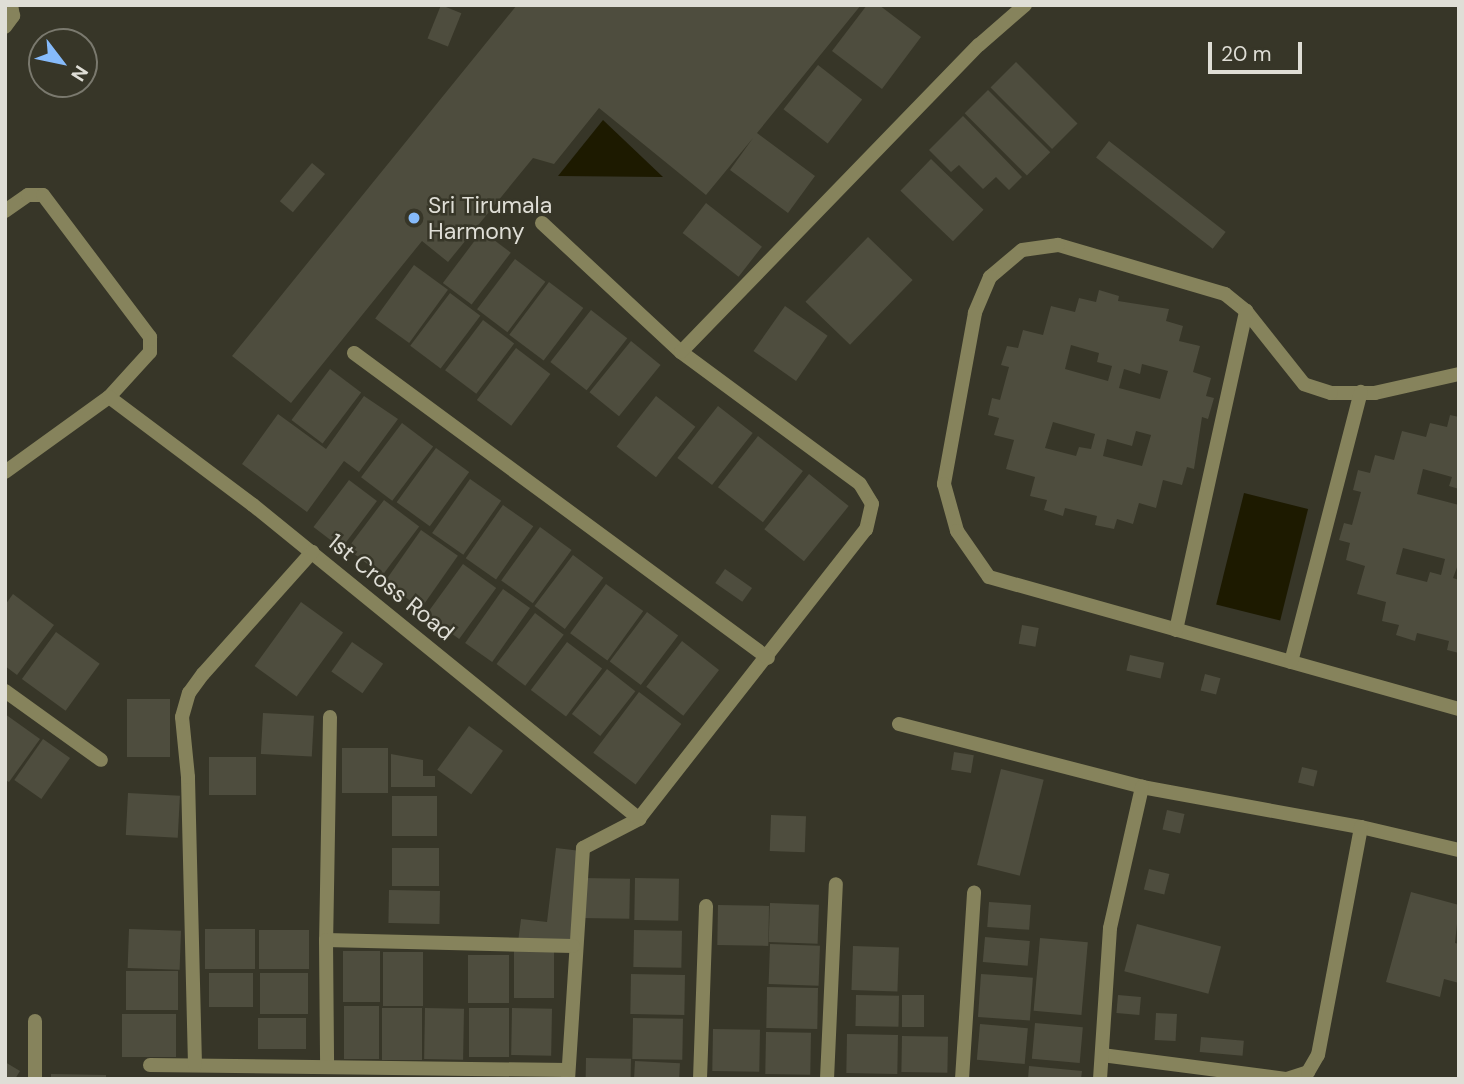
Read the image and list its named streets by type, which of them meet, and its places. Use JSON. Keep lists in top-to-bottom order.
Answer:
{
  "streets": {
    "street": ["1st Cross Road"]
  },
  "places": ["Sri Tirumala Harmony"],
  "scale_bar": "20 m",
  "north": "bottom right"
}
